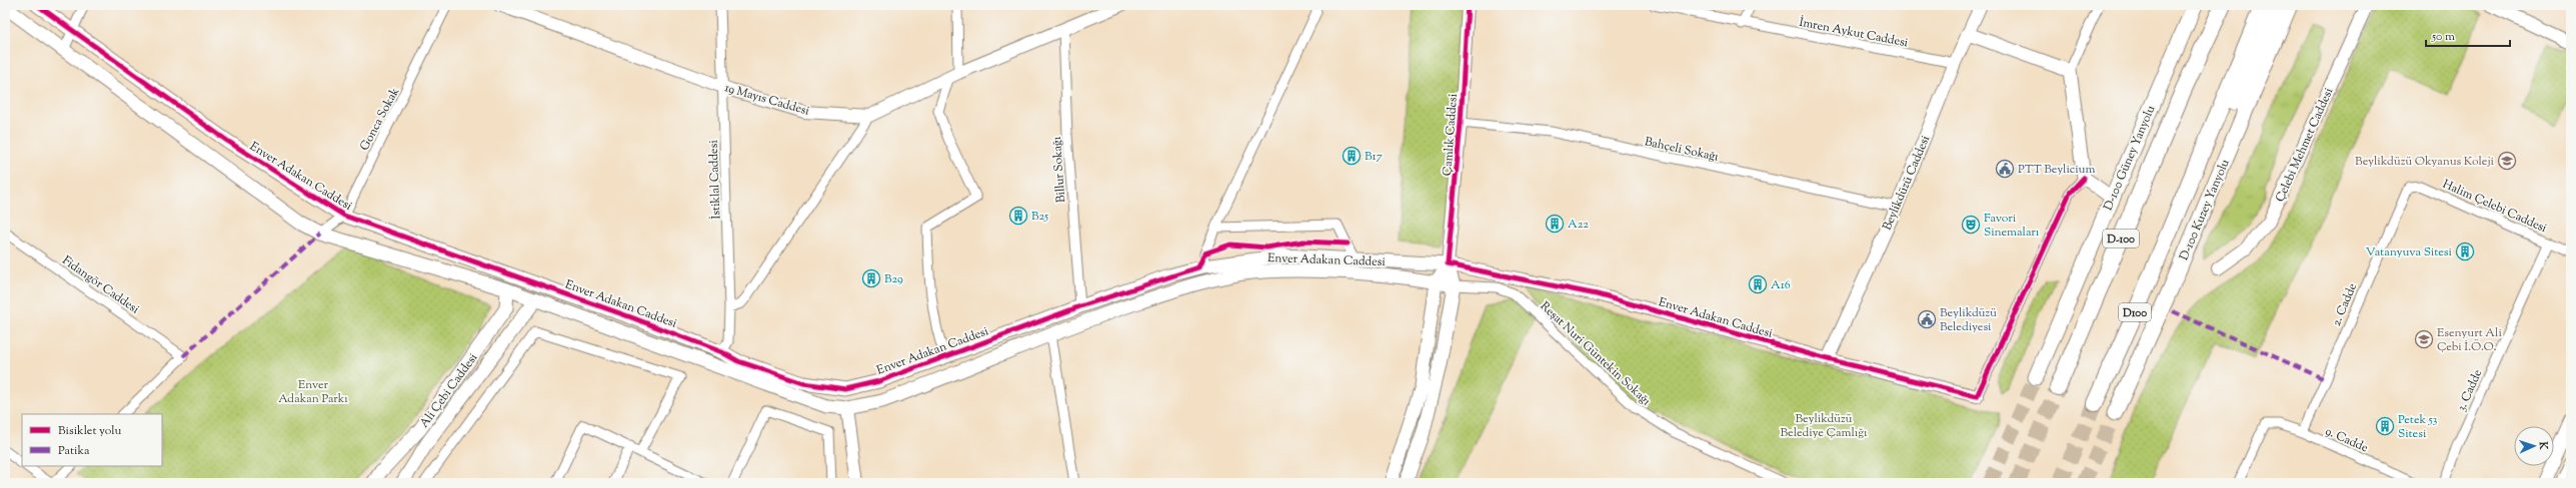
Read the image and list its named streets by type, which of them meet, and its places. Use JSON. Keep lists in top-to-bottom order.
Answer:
{
  "streets": {
    "highway": ["D-100", "D100"],
    "main road": [
      "D-100 Güney Yanyolu",
      "Enver Adakan Caddesi",
      "D-100 Kuzey Yanyolu",
      "Ali Çebi Caddesi"
    ],
    "street": [
      "İmren Aykut Caddesi",
      "19 Mayıs Caddesi",
      "Gonca Sokak",
      "Çamlık Caddesi",
      "Çelebi Mehmet Caddesi",
      "Bahçeli Sokağı",
      "Billur Sokağı",
      "İstiklal Caddesi",
      "Beylikdüzü Caddesi",
      "Halim Çelebi Caddesi",
      "Fidangör Caddesi",
      "2. Cadde",
      "Reşat Nuri Güntekin Sokağı",
      "3. Cadde",
      "9. Cadde"
    ]
  },
  "crossings": [
    ["İmren Aykut Caddesi", "Beylikdüzü Caddesi"],
    ["19 Mayıs Caddesi", "Billur Sokağı"],
    ["19 Mayıs Caddesi", "İstiklal Caddesi"],
    ["Gonca Sokak", "Enver Adakan Caddesi"],
    ["Çamlık Caddesi", "Bahçeli Sokağı"],
    ["Çamlık Caddesi", "Enver Adakan Caddesi"],
    ["Bahçeli Sokağı", "Beylikdüzü Caddesi"],
    ["Billur Sokağı", "Enver Adakan Caddesi"],
    ["Enver Adakan Caddesi", "İstiklal Caddesi"],
    ["Enver Adakan Caddesi", "Beylikdüzü Caddesi"],
    ["Enver Adakan Caddesi", "Reşat Nuri Güntekin Sokağı"],
    ["Enver Adakan Caddesi", "Ali Çebi Caddesi"],
    ["Halim Çelebi Caddesi", "2. Cadde"],
    ["Halim Çelebi Caddesi", "3. Cadde"],
    ["2. Cadde", "9. Cadde"]
  ],
  "parks": ["Enver Adakan Parkı", "Beylikdüzü Belediye Çamlığı"],
  "places": {
    "building": [
      "B17",
      "B25",
      "A22",
      "Vatanyuva Sitesi",
      "B29",
      "A16",
      "Petek 53 Sitesi"
    ],
    "school or university": ["Beylikdüzü Okyanus Koleji", "Esenyurt Ali Çebi İ.Ö.O."],
    "public building": ["PTT Beylicium", "Beylikdüzü Belediyesi"],
    "theatre": ["Favori Sinemaları"]
  },
  "legend": ["Bisiklet yolu", "Patika"],
  "scale_bar": "50 m",
  "north": "right"
}
